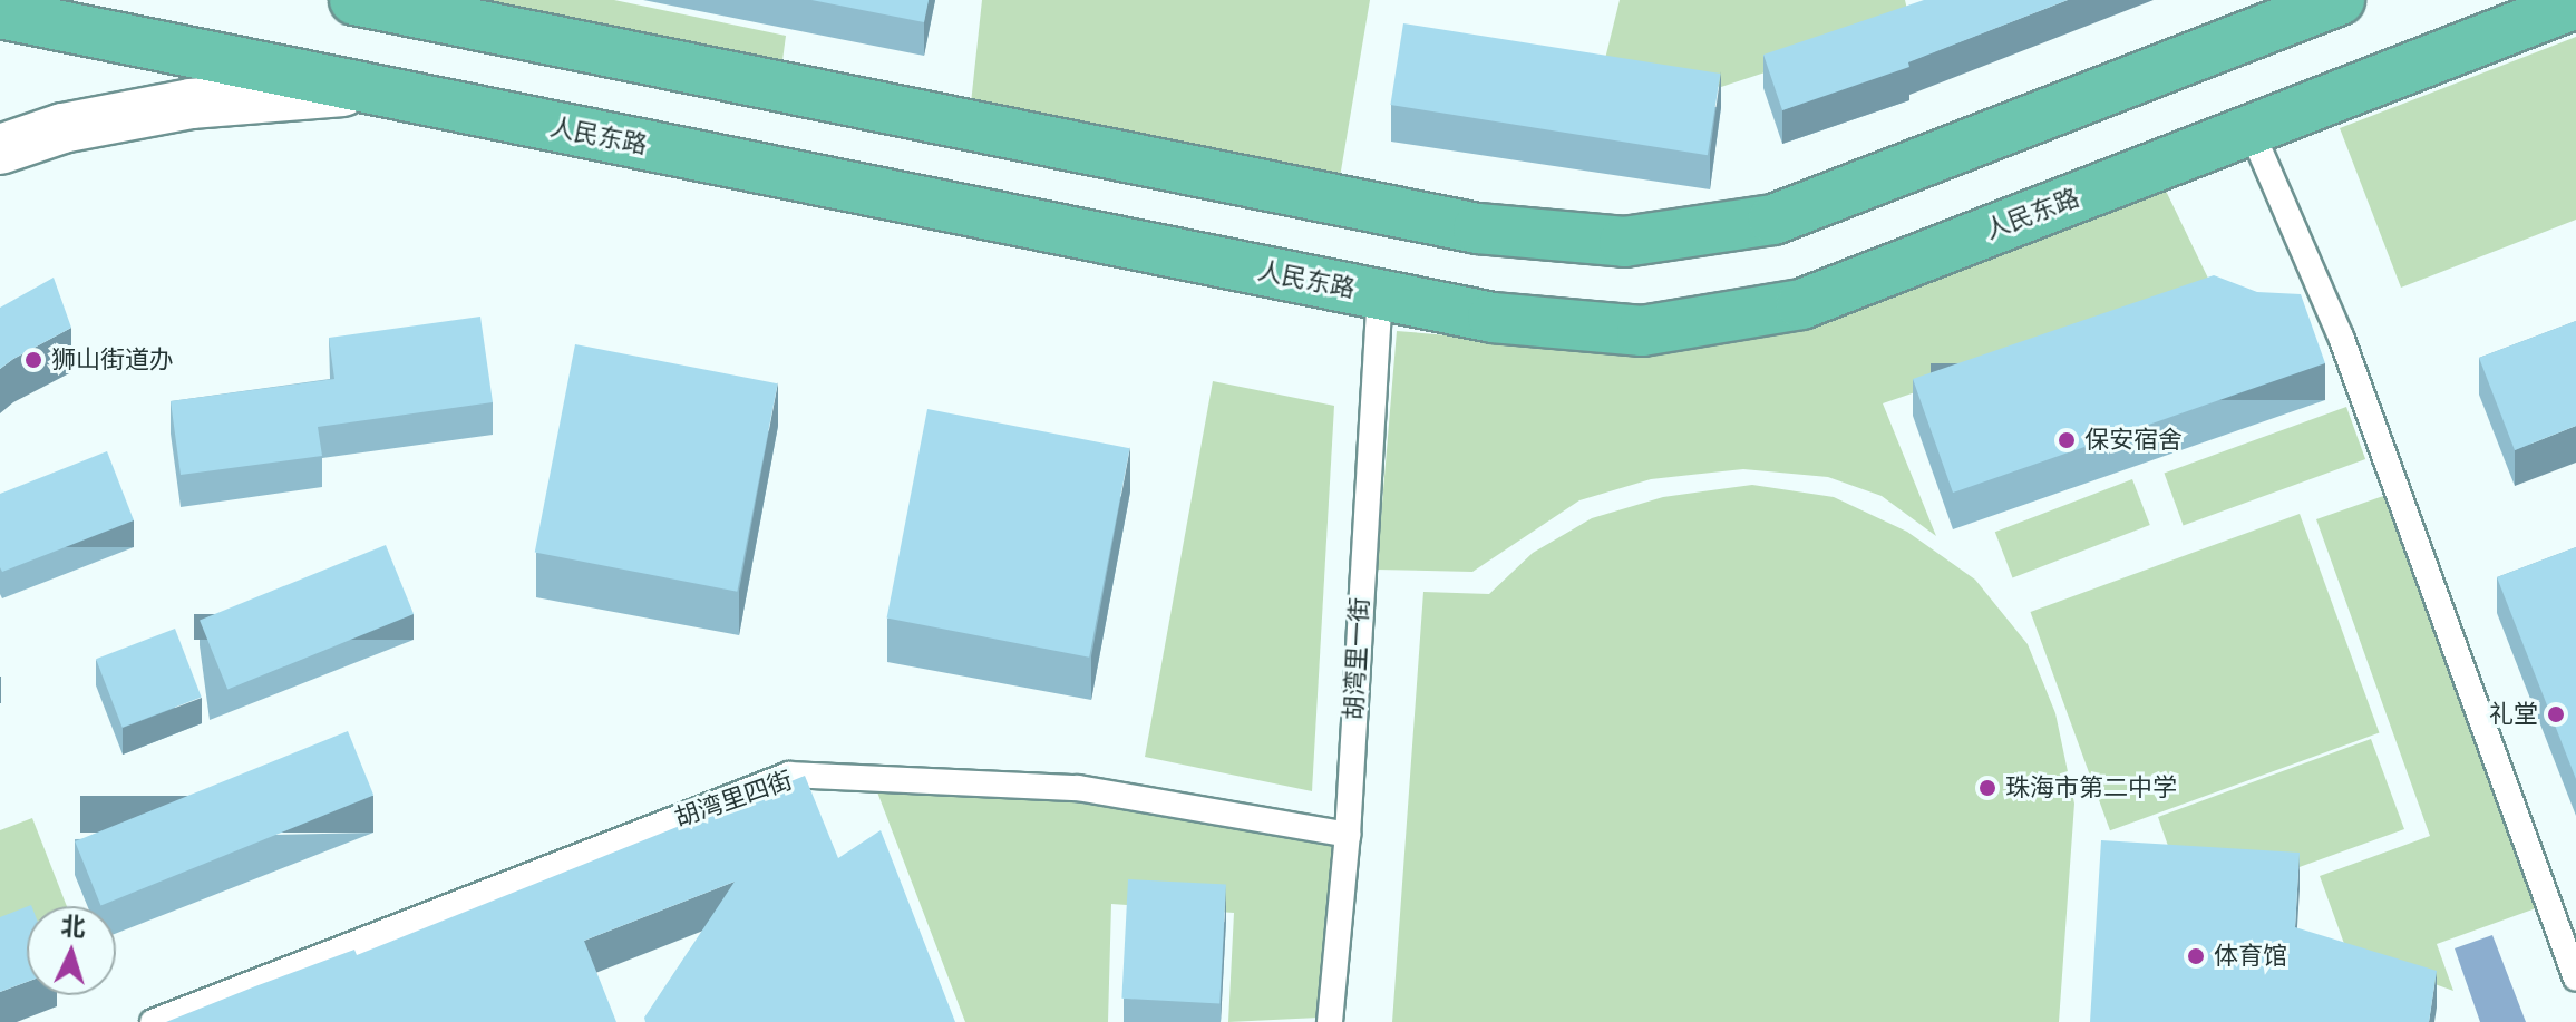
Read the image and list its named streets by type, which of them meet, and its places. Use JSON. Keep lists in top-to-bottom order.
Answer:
{
  "streets": {
    "main road": ["人民东路"],
    "lane": ["胡湾里一街", "胡湾里四街"]
  },
  "crossings": [
    ["人民东路", "胡湾里一街"],
    ["胡湾里一街", "胡湾里四街"]
  ],
  "places": [
    "狮山街道办",
    "保安宿舍",
    "礼堂",
    "珠海市第二中学",
    "体育馆"
  ],
  "north": "top"
}
